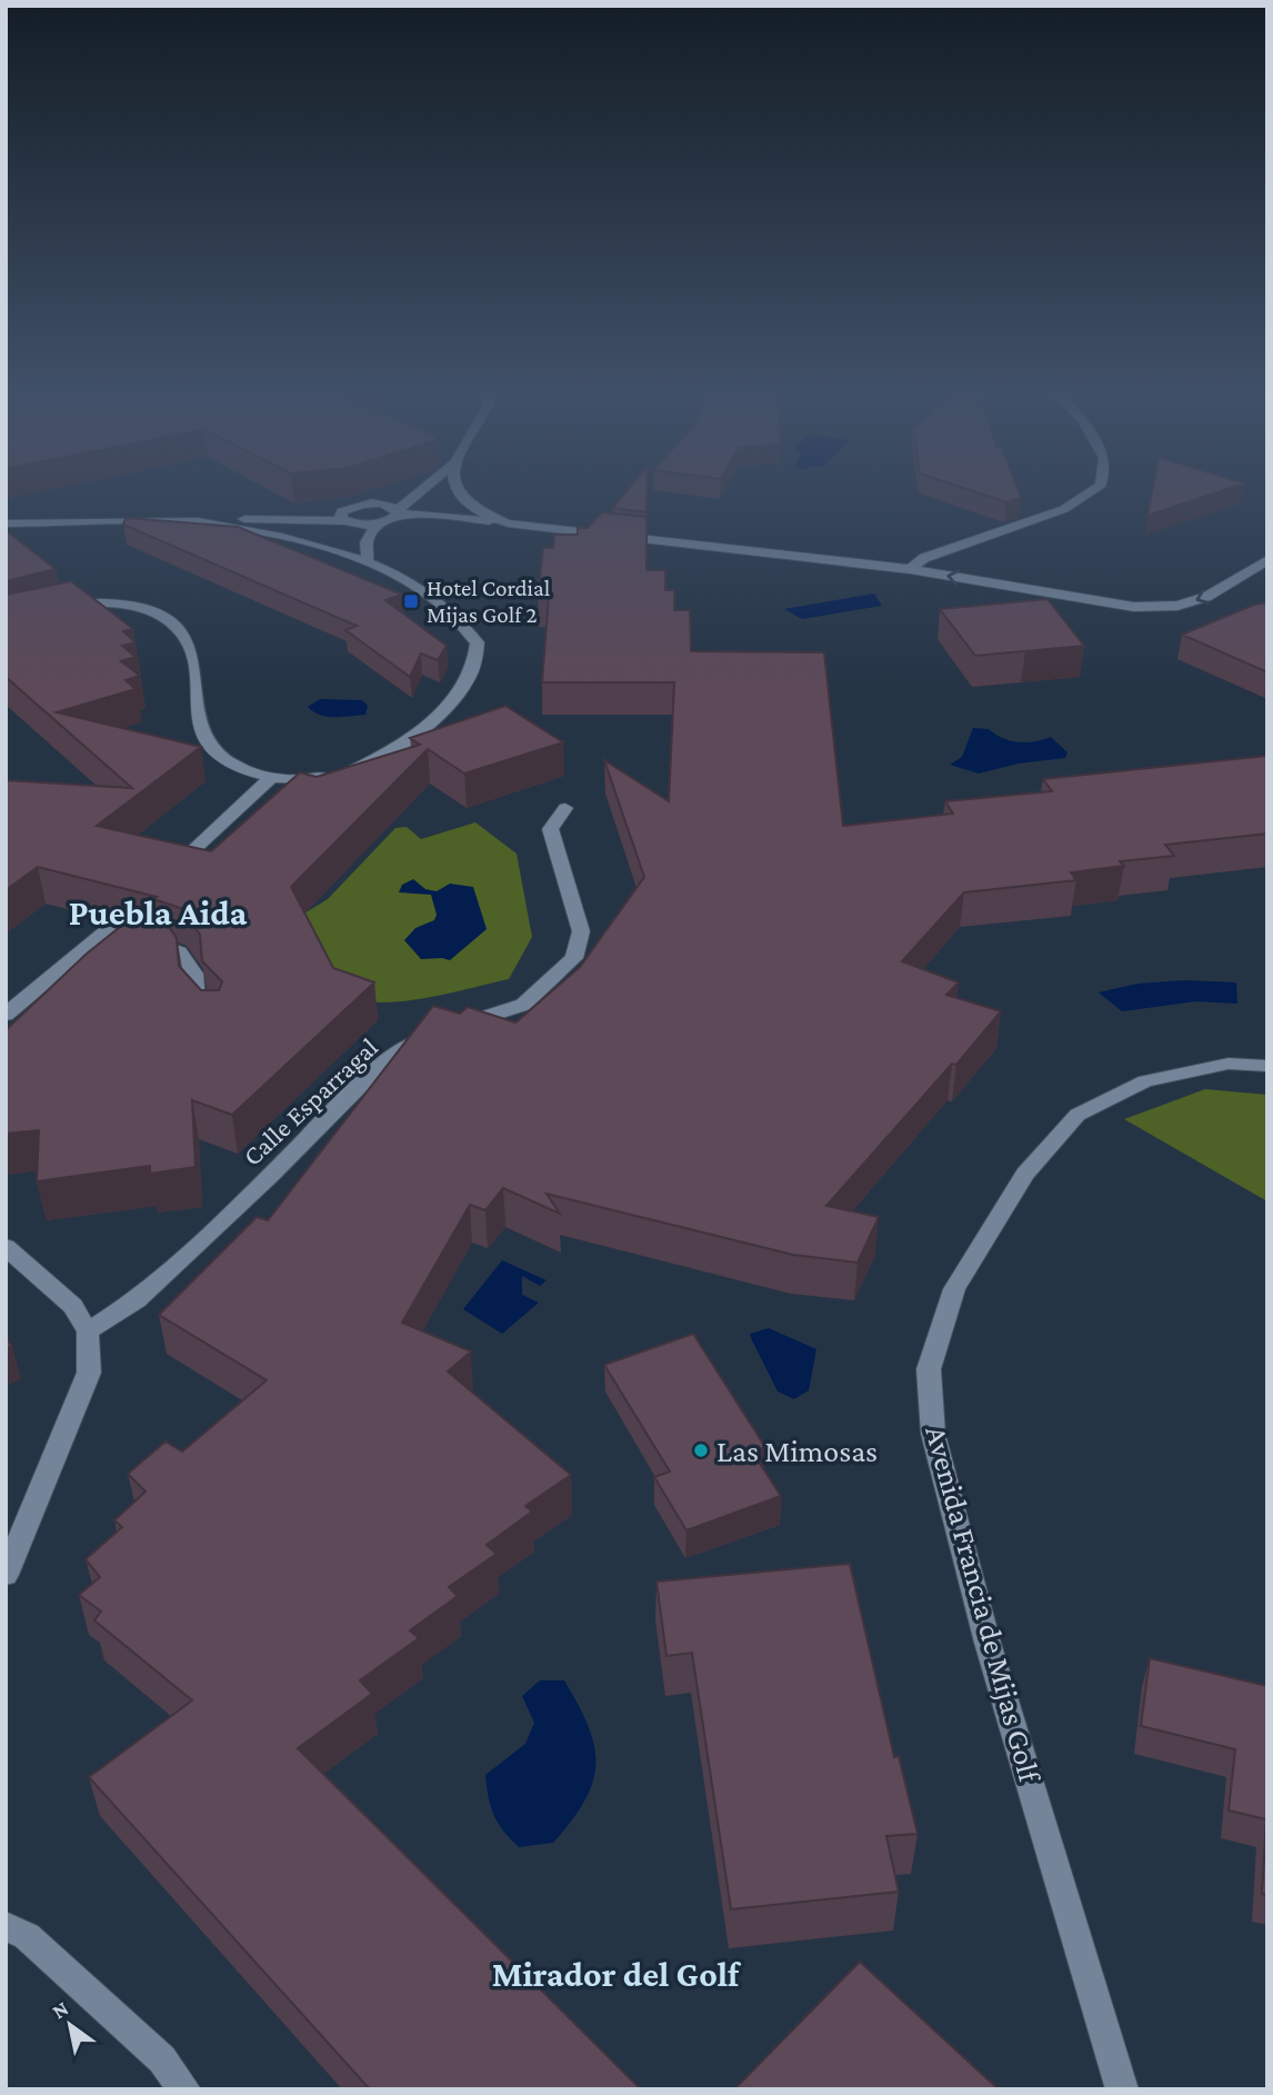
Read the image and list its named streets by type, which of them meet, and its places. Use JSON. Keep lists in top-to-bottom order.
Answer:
{
  "streets": {
    "street": ["Calle Esparragal", "Avenida Francia de Mijas Golf"]
  },
  "districts": ["Puebla Aida", "Mirador del Golf"],
  "places": {
    "transit": ["Hotel Cordial Mijas Golf 2"],
    "other": ["Las Mimosas"]
  },
  "north": "top left"
}
